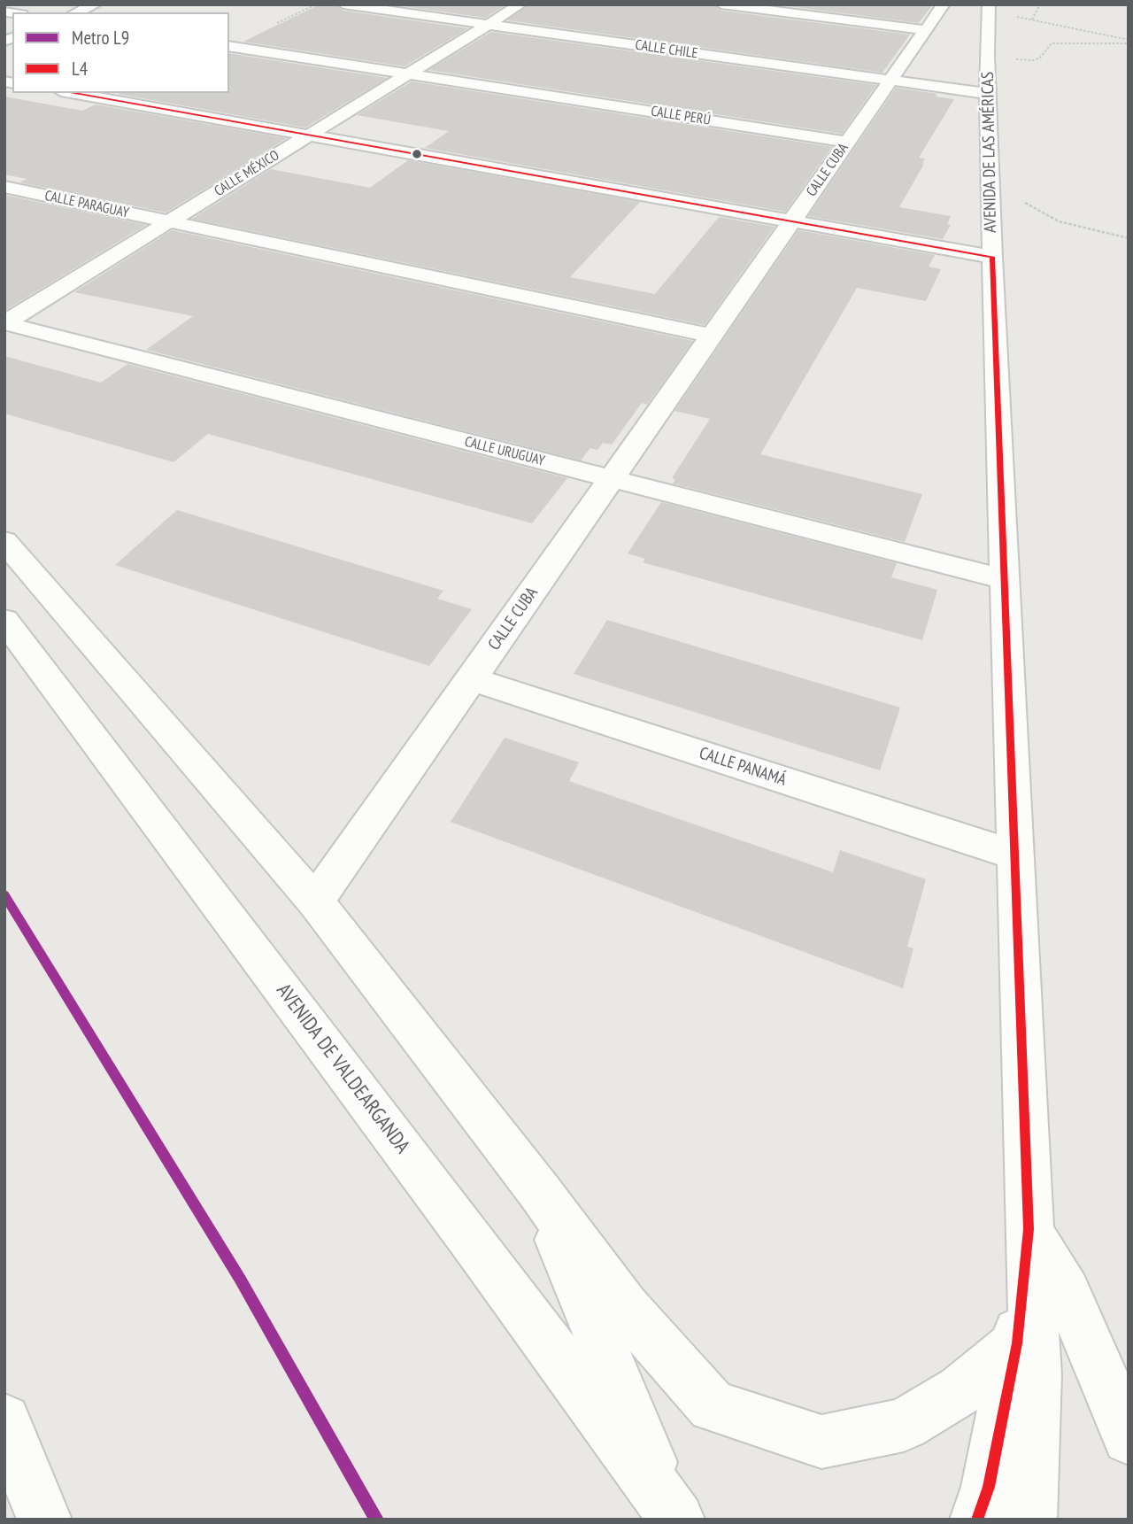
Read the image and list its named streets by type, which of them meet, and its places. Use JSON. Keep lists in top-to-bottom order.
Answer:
{
  "streets": {
    "street": [
      "CALLE CHILE",
      "CALLE PERÚ",
      "AVENIDA DE LAS AMÉRICAS",
      "CALLE CUBA",
      "CALLE MÉXICO",
      "CALLE PARAGUAY",
      "CALLE URUGUAY",
      "CALLE PANAMÁ",
      "AVENIDA DE VALDEARGANDA"
    ]
  },
  "crossings": [
    ["CALLE CHILE", "AVENIDA DE LAS AMÉRICAS"],
    ["CALLE CHILE", "CALLE CUBA"],
    ["CALLE CHILE", "CALLE MÉXICO"],
    ["CALLE PERÚ", "CALLE CUBA"],
    ["CALLE PERÚ", "CALLE MÉXICO"],
    ["AVENIDA DE LAS AMÉRICAS", "CALLE URUGUAY"],
    ["AVENIDA DE LAS AMÉRICAS", "CALLE PANAMÁ"],
    ["CALLE CUBA", "CALLE PARAGUAY"],
    ["CALLE CUBA", "CALLE URUGUAY"],
    ["CALLE CUBA", "CALLE PANAMÁ"],
    ["CALLE MÉXICO", "CALLE PARAGUAY"],
    ["CALLE MÉXICO", "CALLE URUGUAY"]
  ],
  "lines": ["transit line L4", "metro line L9"],
  "legend": ["Metro L9", "L4"]
}
